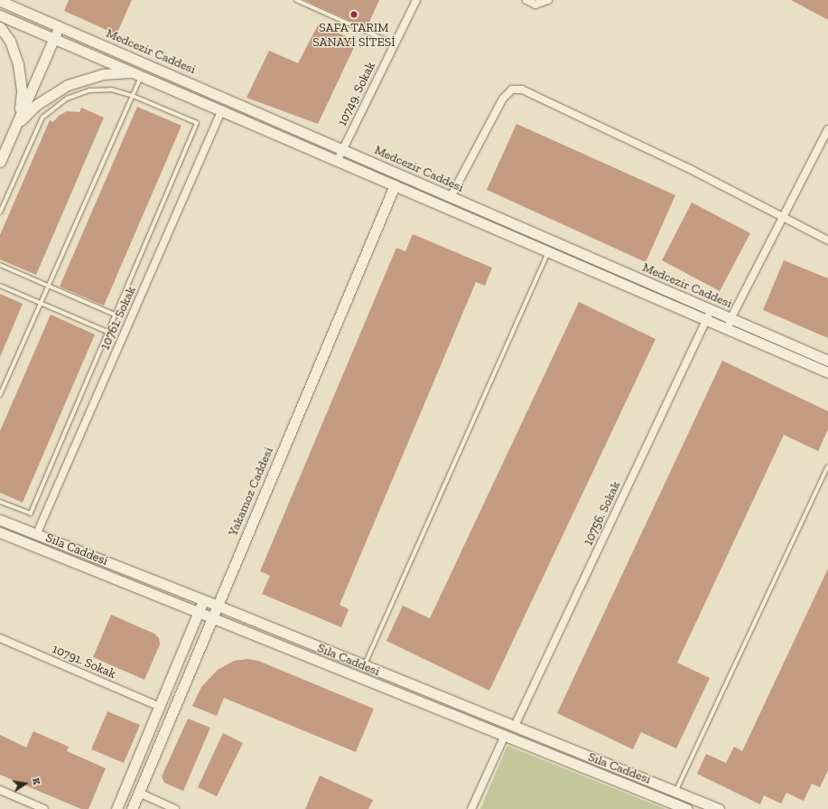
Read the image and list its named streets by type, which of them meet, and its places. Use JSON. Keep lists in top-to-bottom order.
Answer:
{
  "streets": {
    "street": [
      "Medcezir Caddesi",
      "10749. Sokak",
      "10761. Sokak",
      "Yakamoz Caddesi",
      "10756. Sokak",
      "Sıla Caddesi",
      "10791. Sokak"
    ]
  },
  "crossings": [
    ["Medcezir Caddesi", "10749. Sokak"],
    ["Medcezir Caddesi", "10761. Sokak"],
    ["Medcezir Caddesi", "Yakamoz Caddesi"],
    ["Medcezir Caddesi", "10756. Sokak"],
    ["Yakamoz Caddesi", "Sıla Caddesi"]
  ],
  "places": ["SAFA TARIM SANAYİ SİTESİ"],
  "north": "right"
}
